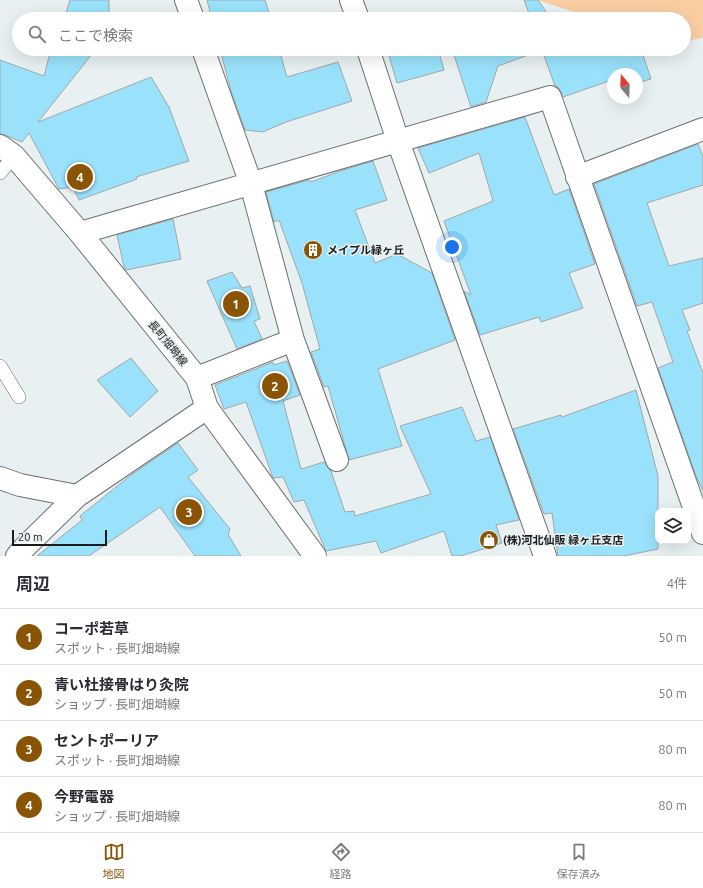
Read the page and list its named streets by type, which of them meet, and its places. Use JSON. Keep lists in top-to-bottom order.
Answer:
{
  "streets": {
    "street": ["長町畑塒線"]
  },
  "places": {
    "building": ["メイプル緑ヶ丘"],
    "shop": ["(株)河北仙販 緑ヶ丘支店"]
  },
  "scale_bar": "20 m",
  "north": "top",
  "page": {
    "search": "ここで検索",
    "pins": [
      "4",
      "1",
      "2",
      "3"
    ],
    "scale": "20 m",
    "heading": ["周辺", "4件"],
    "list": [
      {
        "mark": "1",
        "name": "コーポ若草",
        "note": "スポット · 長町畑塒線",
        "value": "50 m"
      },
      {
        "mark": "2",
        "name": "青い杜接骨はり灸院",
        "note": "ショップ · 長町畑塒線",
        "value": "50 m"
      },
      {
        "mark": "3",
        "name": "セントポーリア",
        "note": "スポット · 長町畑塒線",
        "value": "80 m"
      },
      {
        "mark": "4",
        "name": "今野電器",
        "note": "ショップ · 長町畑塒線",
        "value": "80 m"
      }
    ],
    "nav": ["地図", "経路", "保存済み"]
  }
}
